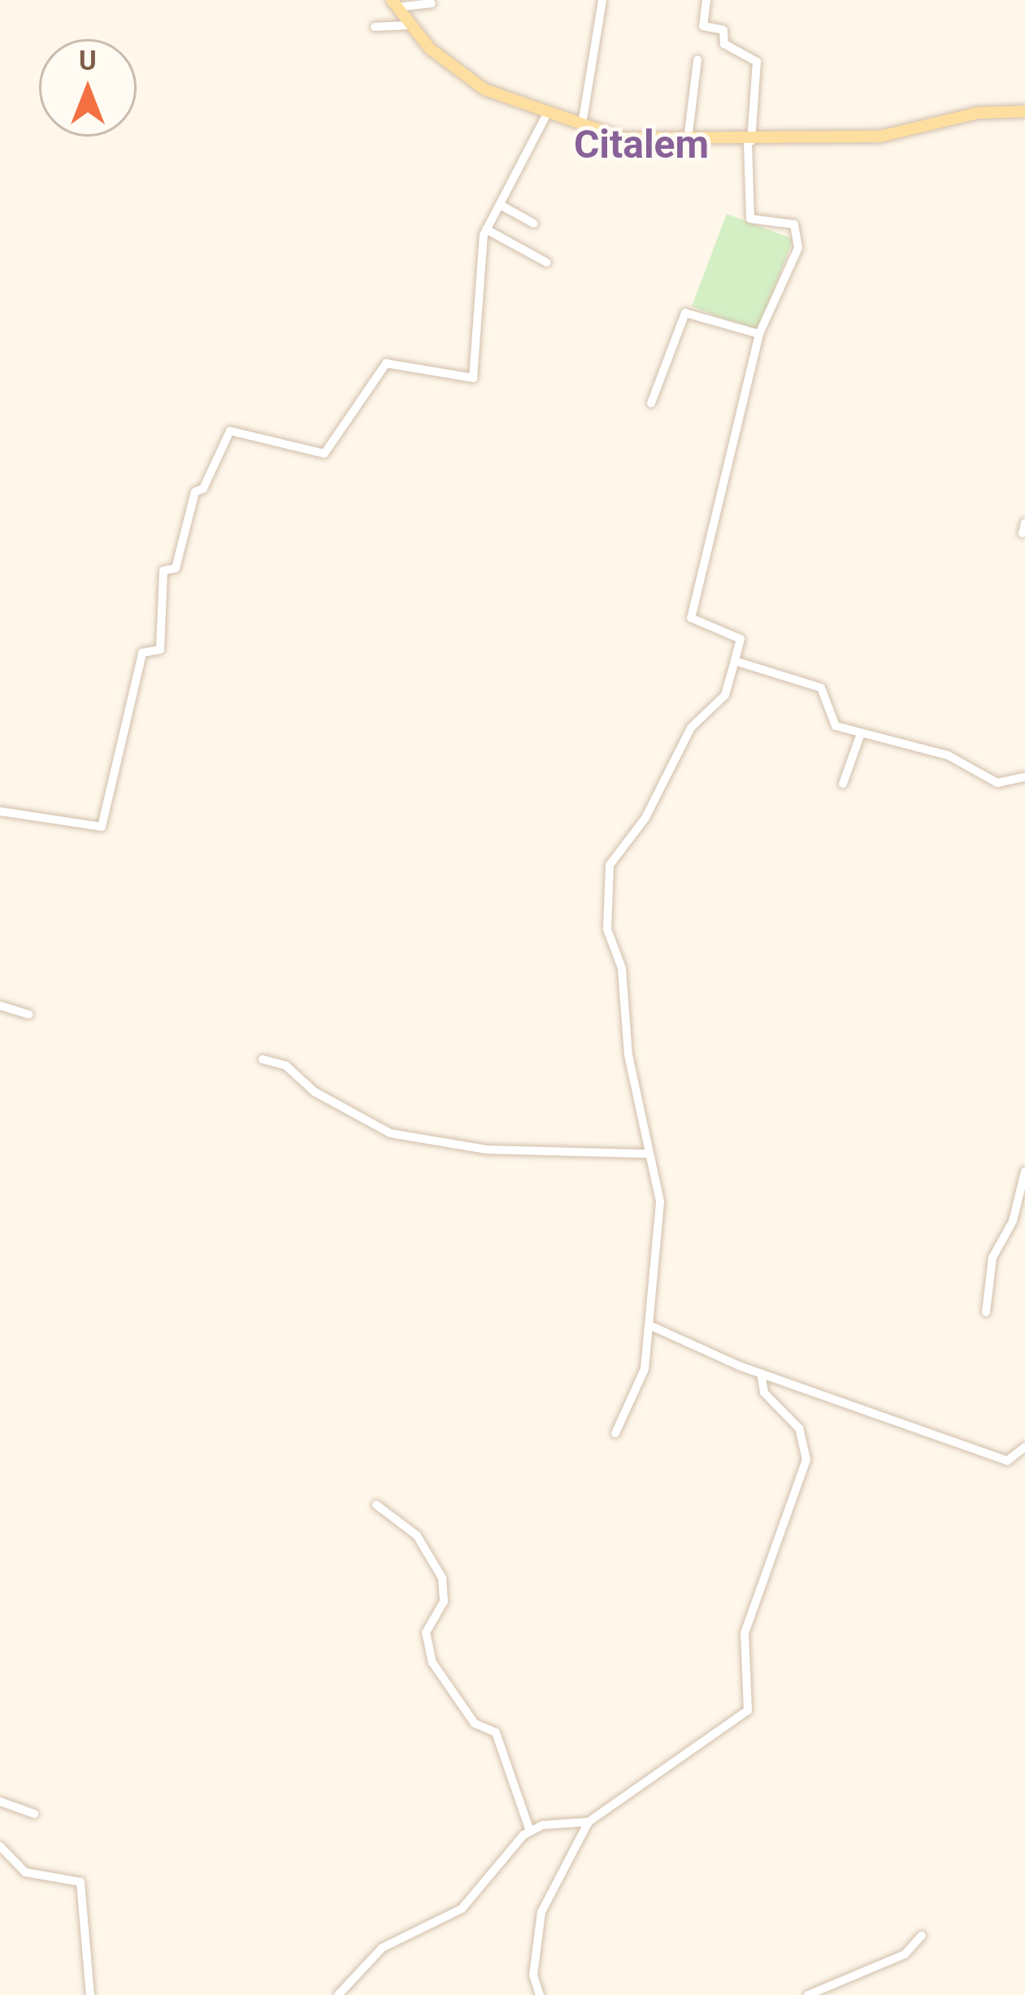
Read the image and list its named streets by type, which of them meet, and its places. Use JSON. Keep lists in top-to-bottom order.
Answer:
{
  "districts": ["Citalem"],
  "north": "top"
}
